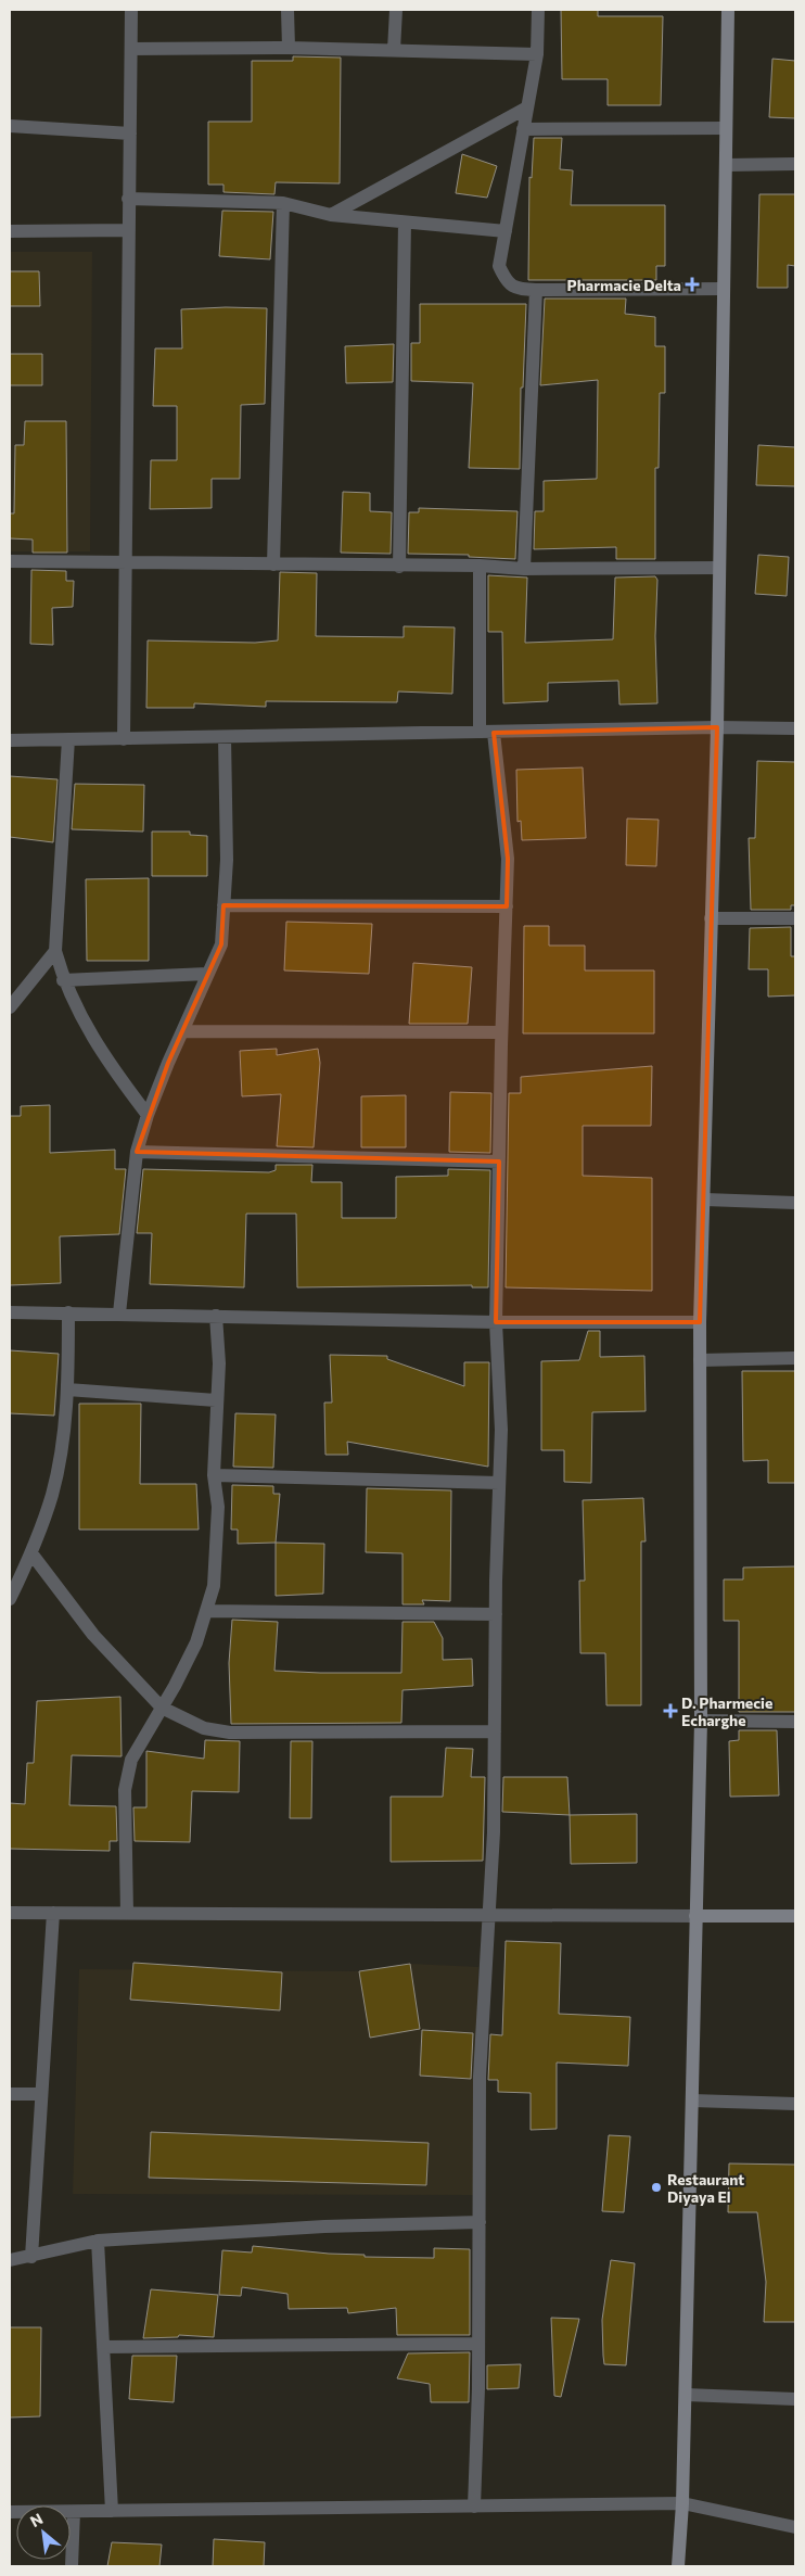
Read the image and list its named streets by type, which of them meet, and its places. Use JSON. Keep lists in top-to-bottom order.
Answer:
{
  "places": {
    "health": ["Pharmacie Delta", "D. Pharmecie Echarghe"],
    "other": ["Restaurant Diyaya El"]
  },
  "north": "top left"
}
